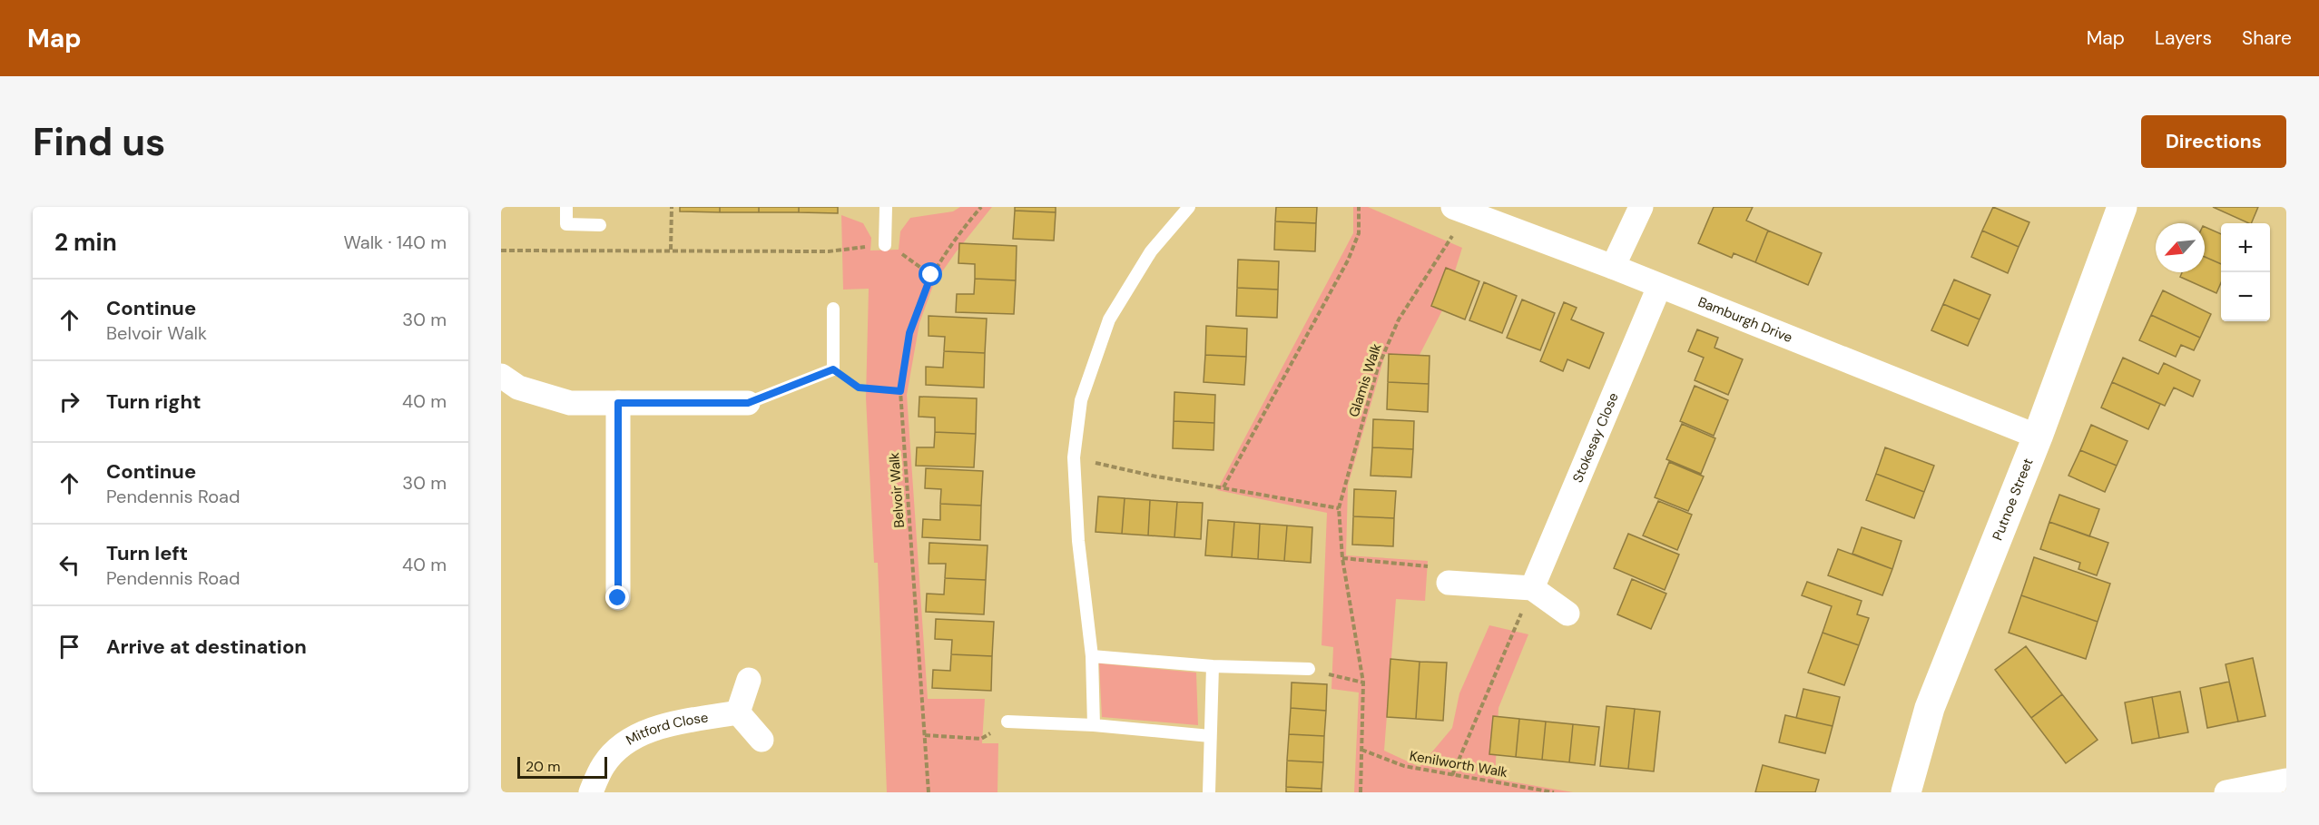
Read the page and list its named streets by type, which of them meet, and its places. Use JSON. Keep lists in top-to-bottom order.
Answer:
{
  "streets": {
    "street": [
      "Bamburgh Drive",
      "Stokesay Close",
      "Putnoe Street",
      "Mitford Close"
    ],
    "path": ["Glamis Walk", "Belvoir Walk", "Kenilworth Walk"]
  },
  "crossings": [
    ["Bamburgh Drive", "Glamis Walk"],
    ["Bamburgh Drive", "Stokesay Close"],
    ["Bamburgh Drive", "Putnoe Street"],
    ["Glamis Walk", "Kenilworth Walk"]
  ],
  "scale_bar": "20 m",
  "north": "bottom left",
  "page": {
    "header": "Map",
    "nav": ["Map", "Layers", "Share"],
    "buttons": "Directions",
    "title": "Find us",
    "heading": ["2 min", "Walk · 140 m"],
    "map_buttons": ["+", "−"],
    "list": [
      ["Continue", "Belvoir Walk", "30 m"],
      ["Turn right", "40 m"],
      ["Continue", "Pendennis Road", "30 m"],
      ["Turn left", "Pendennis Road", "40 m"],
      "Arrive at destination"
    ],
    "scale": "20 m"
  }
}
